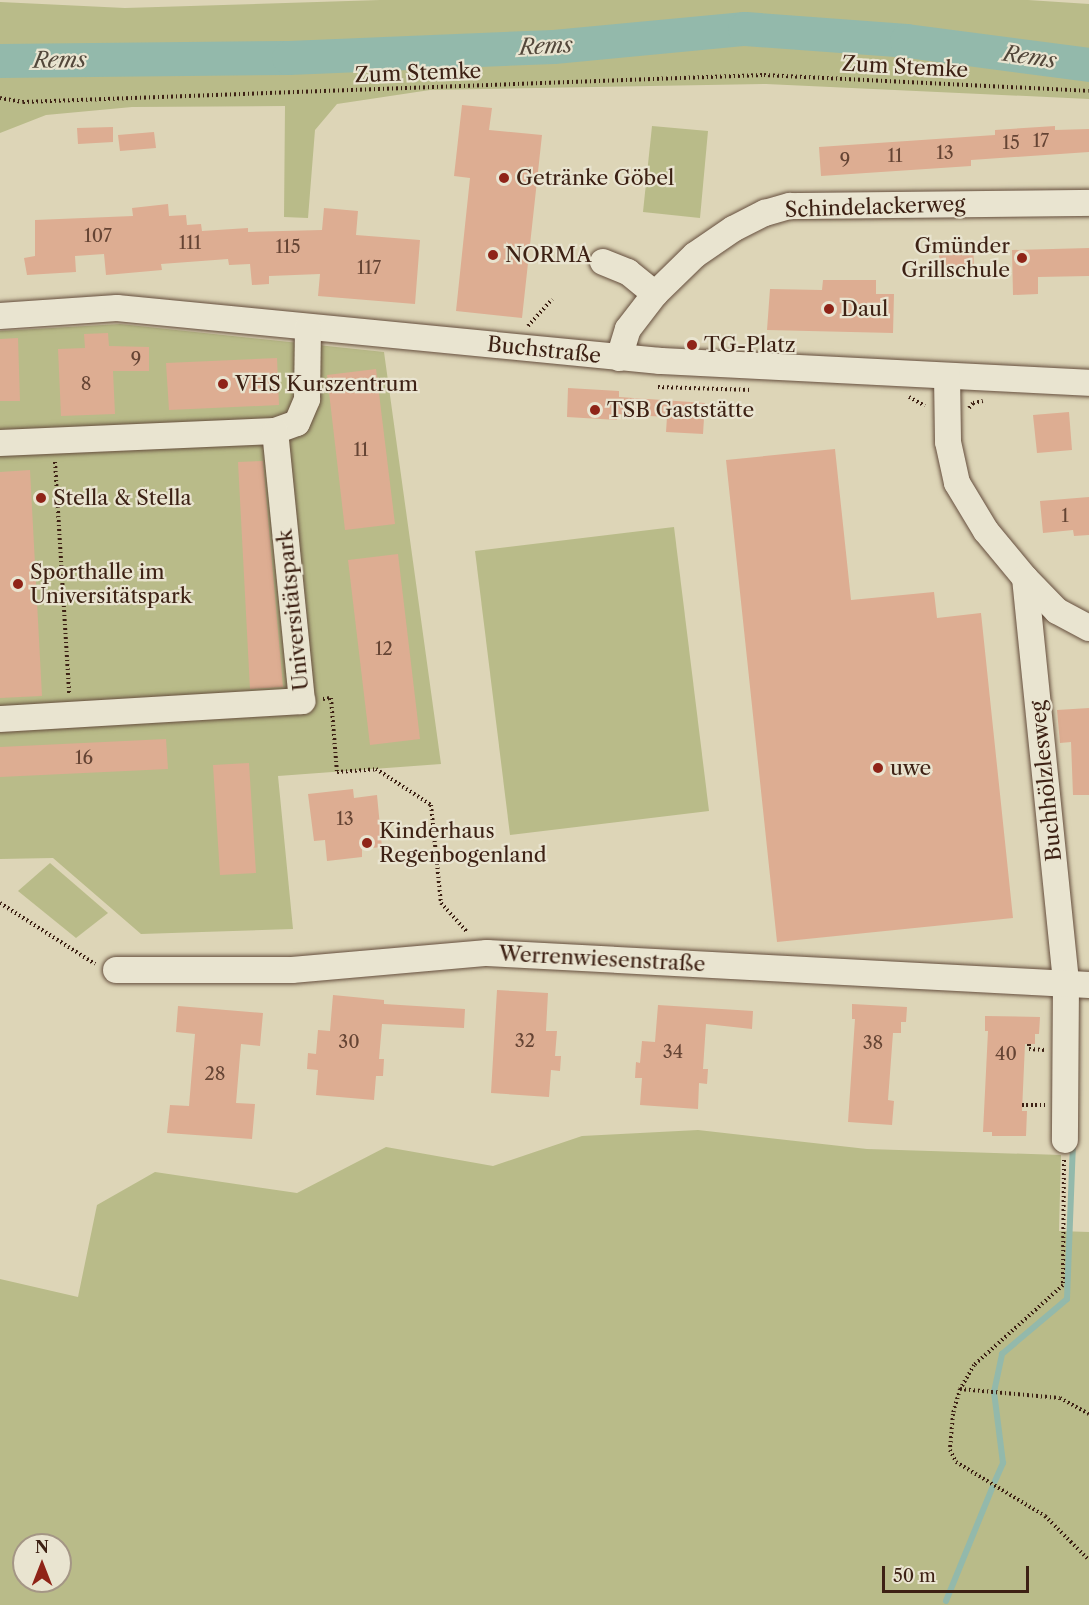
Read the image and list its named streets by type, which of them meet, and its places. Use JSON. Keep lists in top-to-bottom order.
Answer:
{
  "streets": {
    "street": [
      "Schindelackerweg",
      "Buchstraße",
      "Universitätspark",
      "Buchhölzlesweg",
      "Werrenwiesenstraße"
    ],
    "path": ["Zum Stemke"]
  },
  "crossings": [
    ["Schindelackerweg", "Buchstraße"],
    ["Buchhölzlesweg", "Werrenwiesenstraße"]
  ],
  "water": ["Rems"],
  "places": [
    "Getränke Göbel",
    "NORMA",
    "Gmünder Grillschule",
    "Daul",
    "TG-Platz",
    "VHS Kurszentrum",
    "TSB Gaststätte",
    "Stella & Stella",
    "Sporthalle im Universitätspark",
    "uwe",
    "Kinderhaus Regenbogenland"
  ],
  "house_numbers": [
    "17",
    "15",
    "13",
    "11",
    "9",
    "107",
    "111",
    "115",
    "117",
    "9",
    "8",
    "11",
    "1",
    "12",
    "16",
    "13",
    "32",
    "30",
    "38",
    "34",
    "40",
    "28"
  ],
  "scale_bar": "50 m",
  "north": "top"
}
